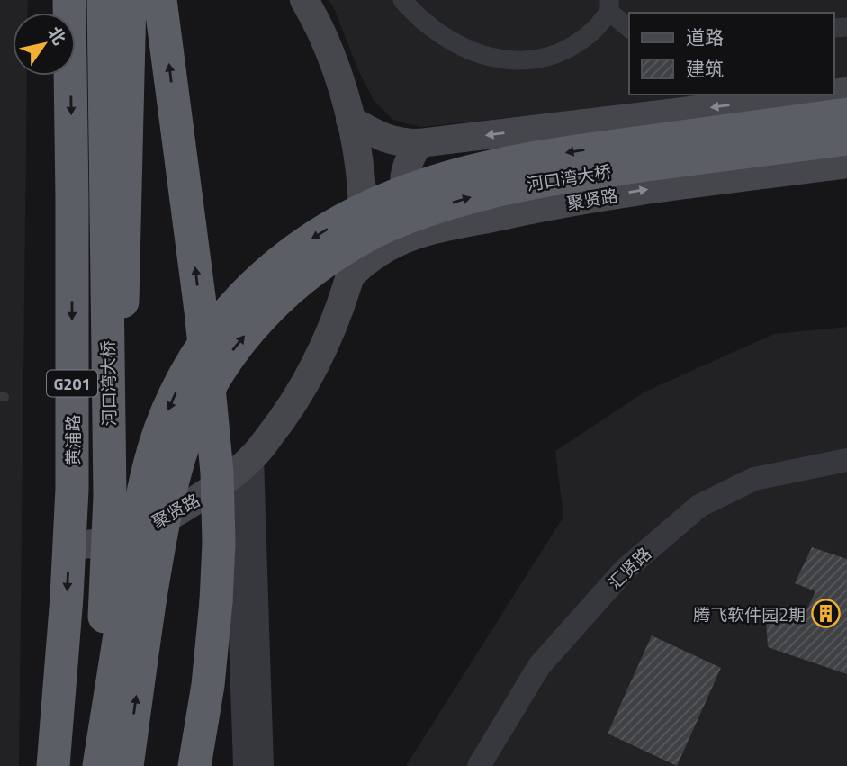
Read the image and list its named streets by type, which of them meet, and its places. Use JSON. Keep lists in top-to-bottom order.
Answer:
{
  "streets": {
    "highway": ["河口湾大桥", "G201", "黄浦路"],
    "main road": ["聚贤路"],
    "street": ["汇贤路"]
  },
  "crossings": [
    ["河口湾大桥", "G201"],
    ["聚贤路", "G201"],
    ["聚贤路", "黄浦路"]
  ],
  "places": {
    "building": ["腾飞软件园2期"]
  },
  "legend": ["道路", "建筑"],
  "north": "top right"
}
